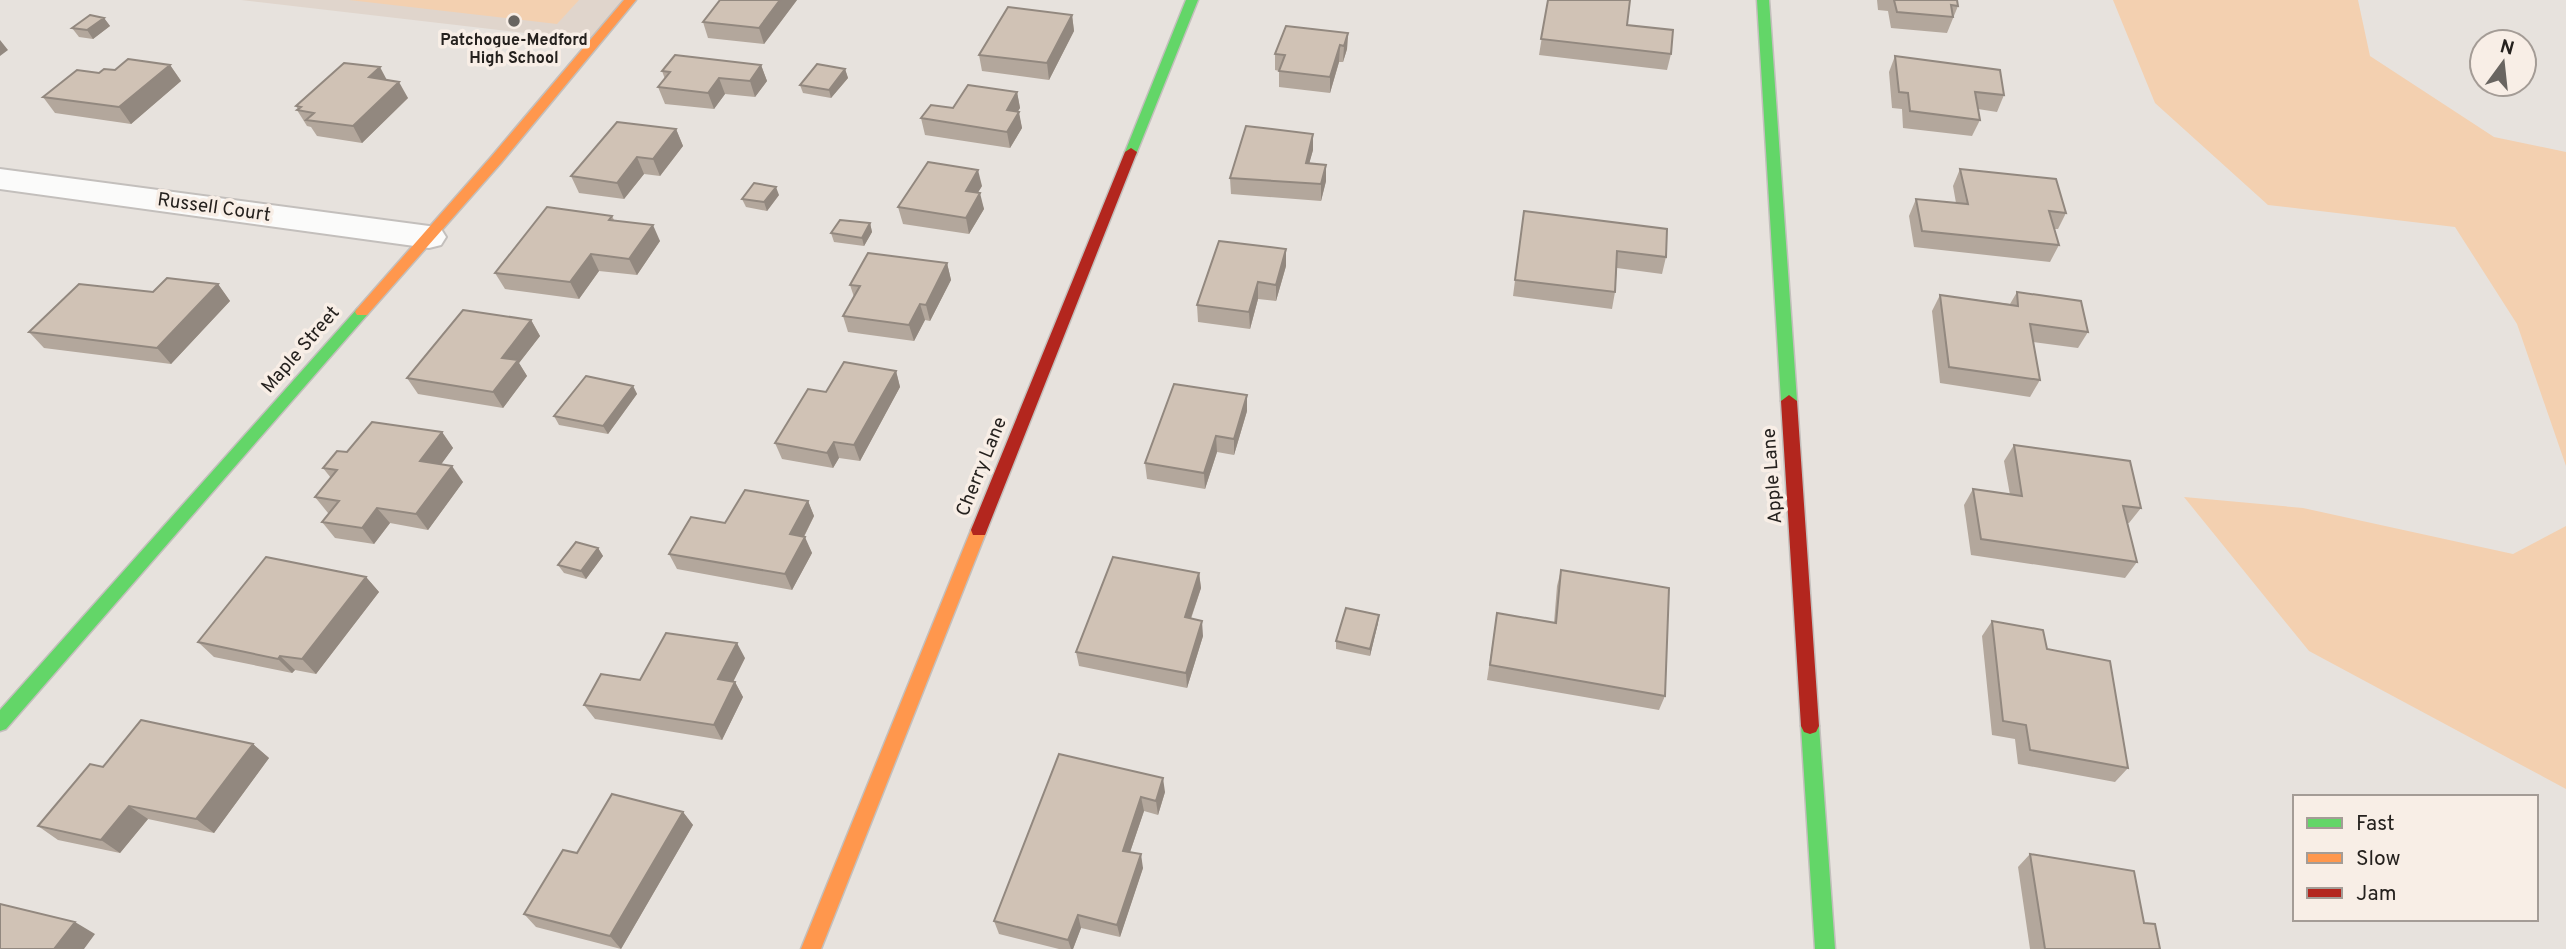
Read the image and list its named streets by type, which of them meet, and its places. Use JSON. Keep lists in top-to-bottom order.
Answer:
{
  "streets": {
    "street": [
      "Russell Court",
      "Maple Street",
      "Cherry Lane",
      "Apple Lane"
    ]
  },
  "crossings": [
    ["Russell Court", "Maple Street"]
  ],
  "places": ["Patchogue-Medford High School"],
  "legend": ["Fast", "Slow", "Jam"],
  "north": "top"
}
